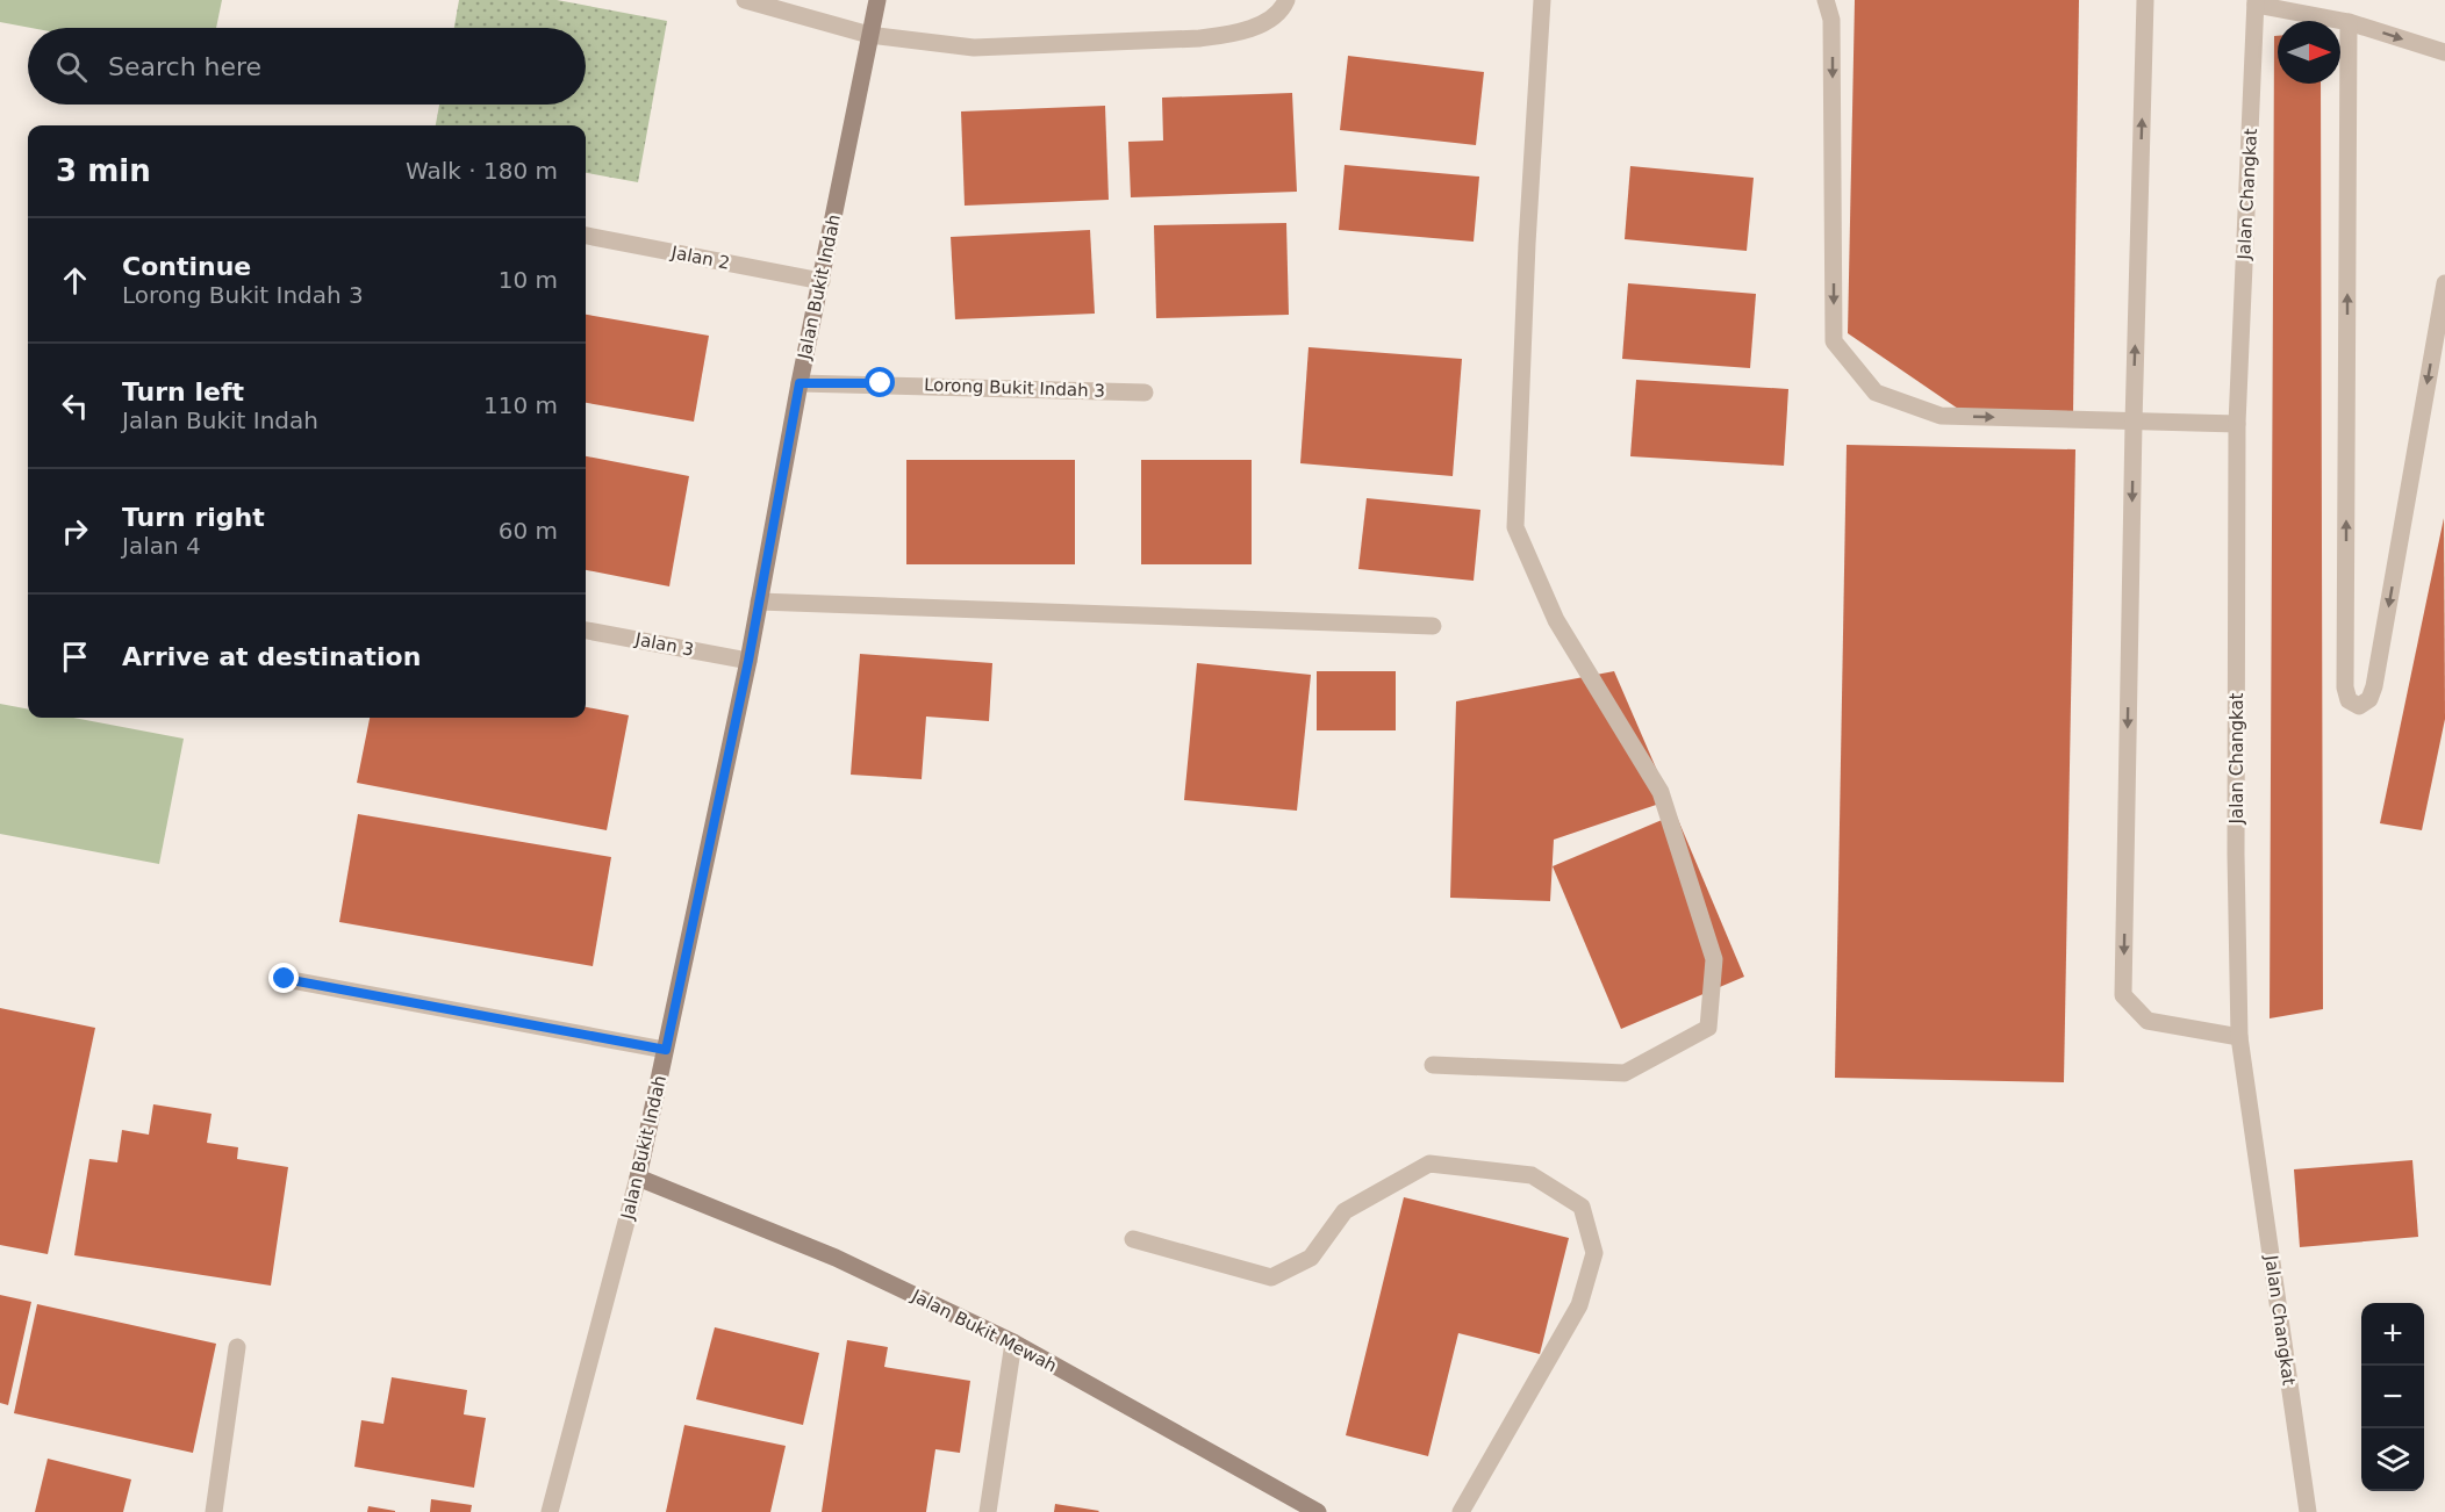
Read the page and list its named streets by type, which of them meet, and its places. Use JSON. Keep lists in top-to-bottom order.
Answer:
{
  "streets": {
    "street": [
      "Jalan Changkat",
      "Jalan 2",
      "Jalan Bukit Indah",
      "Lorong Bukit Indah 3",
      "Jalan 3",
      "Jalan Bukit Mewah"
    ]
  },
  "crossings": [
    ["Jalan 2", "Jalan Bukit Indah"],
    ["Jalan Bukit Indah", "Lorong Bukit Indah 3"],
    ["Jalan Bukit Indah", "Jalan 3"],
    ["Jalan Bukit Indah", "Jalan Bukit Mewah"]
  ],
  "north": "right",
  "page": {
    "search": "Search here",
    "heading": ["3 min", "Walk · 180 m"],
    "list": [
      ["Continue", "Lorong Bukit Indah 3", "10 m"],
      ["Turn left", "Jalan Bukit Indah", "110 m"],
      ["Turn right", "Jalan 4", "60 m"],
      "Arrive at destination"
    ],
    "map_buttons": ["+", "−"]
  }
}
